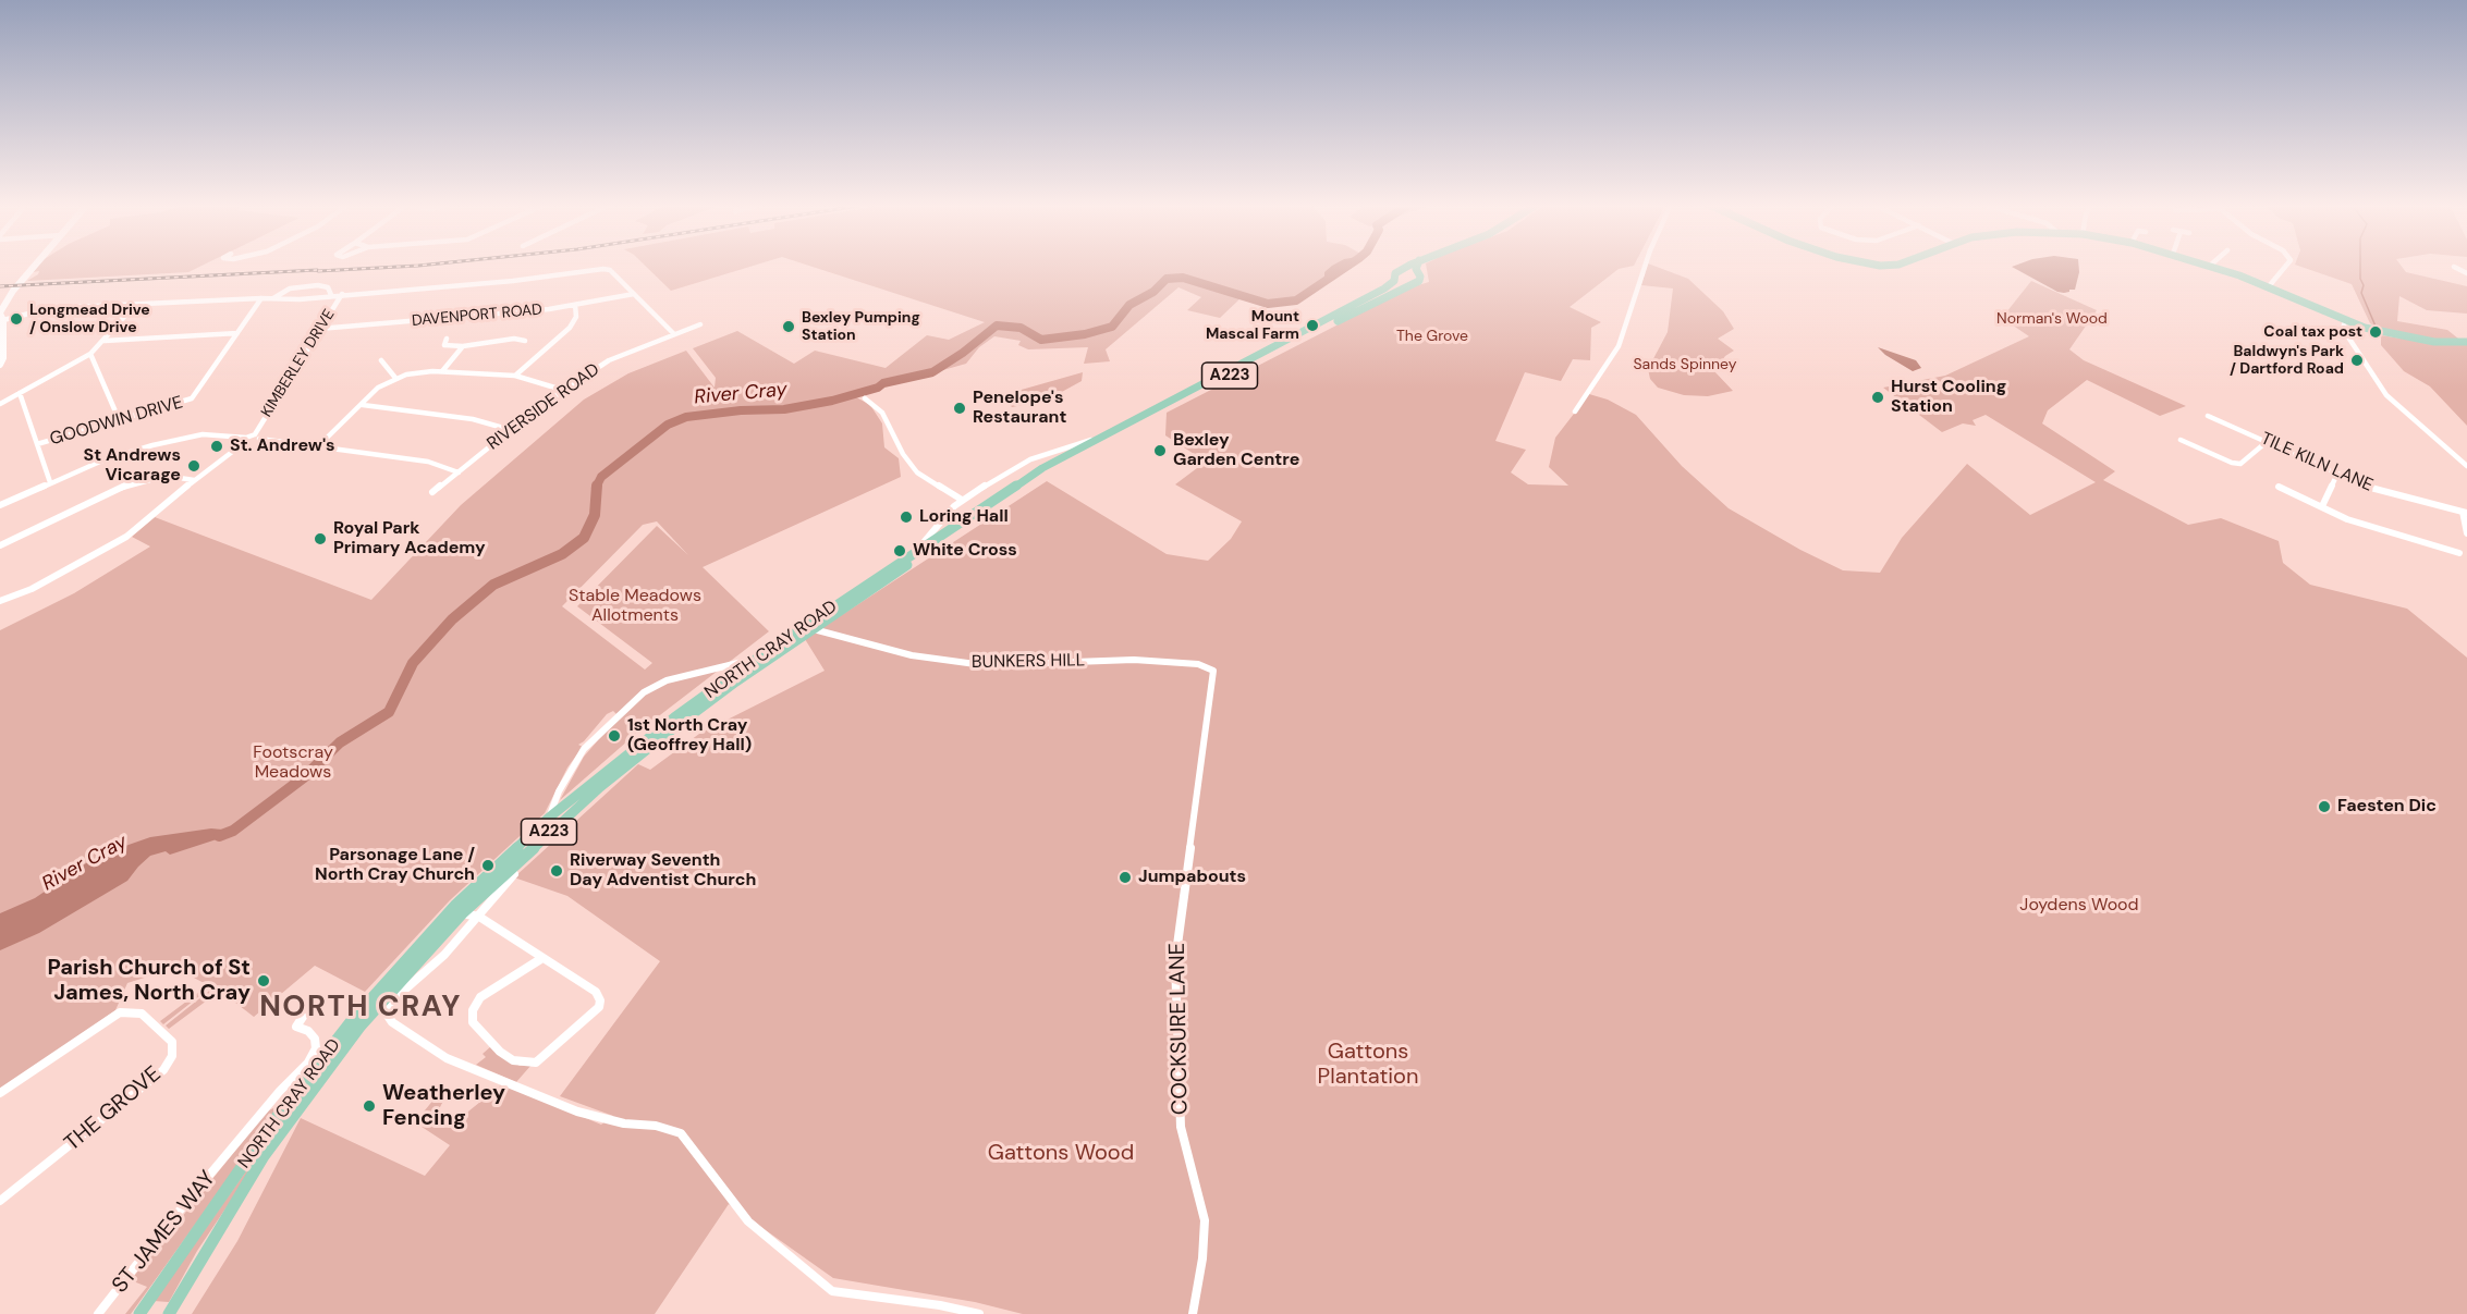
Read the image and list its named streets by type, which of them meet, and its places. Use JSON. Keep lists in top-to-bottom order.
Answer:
{
  "streets": {
    "main road": ["A223", "NORTH CRAY ROAD"],
    "street": [
      "DAVENPORT ROAD",
      "KIMBERLEY DRIVE",
      "RIVERSIDE ROAD",
      "GOODWIN DRIVE",
      "TILE KILN LANE",
      "BUNKERS HILL",
      "COCKSURE LANE",
      "THE GROVE",
      "ST JAMES WAY"
    ]
  },
  "crossings": [
    ["DAVENPORT ROAD", "KIMBERLEY DRIVE"],
    ["A223", "NORTH CRAY ROAD"],
    ["NORTH CRAY ROAD", "BUNKERS HILL"],
    ["BUNKERS HILL", "COCKSURE LANE"]
  ],
  "districts": ["NORTH CRAY"],
  "water": ["River Cray"],
  "parks": [
    "Norman's Wood",
    "The Grove",
    "Sands Spinney",
    "Stable Meadows Allotments",
    "Footscray Meadows",
    "Joydens Wood",
    "Gattons Plantation",
    "Gattons Wood"
  ],
  "places": [
    "Longmead Drive / Onslow Drive",
    "Mount Mascal Farm",
    "Bexley Pumping Station",
    "Coal tax post",
    "Baldwyn's Park / Dartford Road",
    "Hurst Cooling Station",
    "Penelope's Restaurant",
    "St. Andrew's",
    "Bexley Garden Centre",
    "St Andrews Vicarage",
    "Loring Hall",
    "Royal Park Primary Academy",
    "White Cross",
    "1st North Cray (Geoffrey Hall)",
    "Faesten Dic",
    "Parsonage Lane / North Cray Church",
    "Riverway Seventh Day Adventist Church",
    "Jumpabouts",
    "Parish Church of St James, North Cray",
    "Weatherley Fencing"
  ]
}
